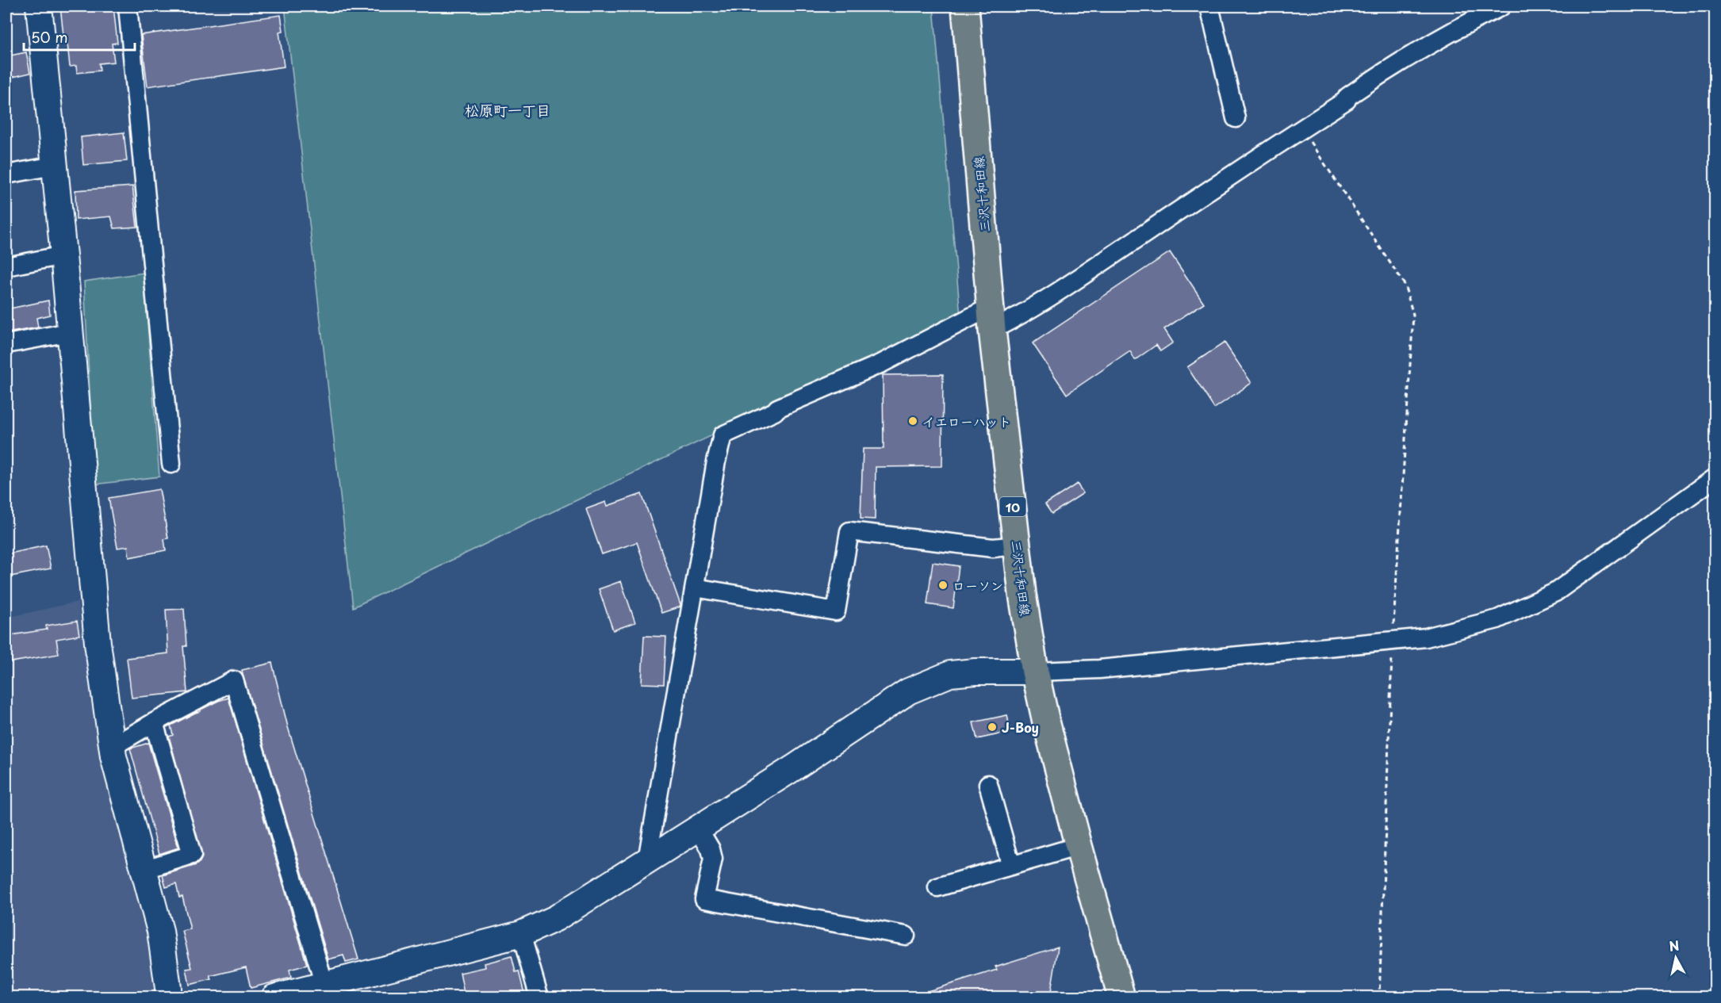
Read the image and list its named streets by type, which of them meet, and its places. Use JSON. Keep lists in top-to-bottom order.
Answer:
{
  "streets": {
    "main road": ["三沢十和田線", "10"]
  },
  "districts": ["松原町一丁目"],
  "places": ["イエローハット", "ローソン", "J-Boy"],
  "scale_bar": "50 m",
  "north": "top"
}
